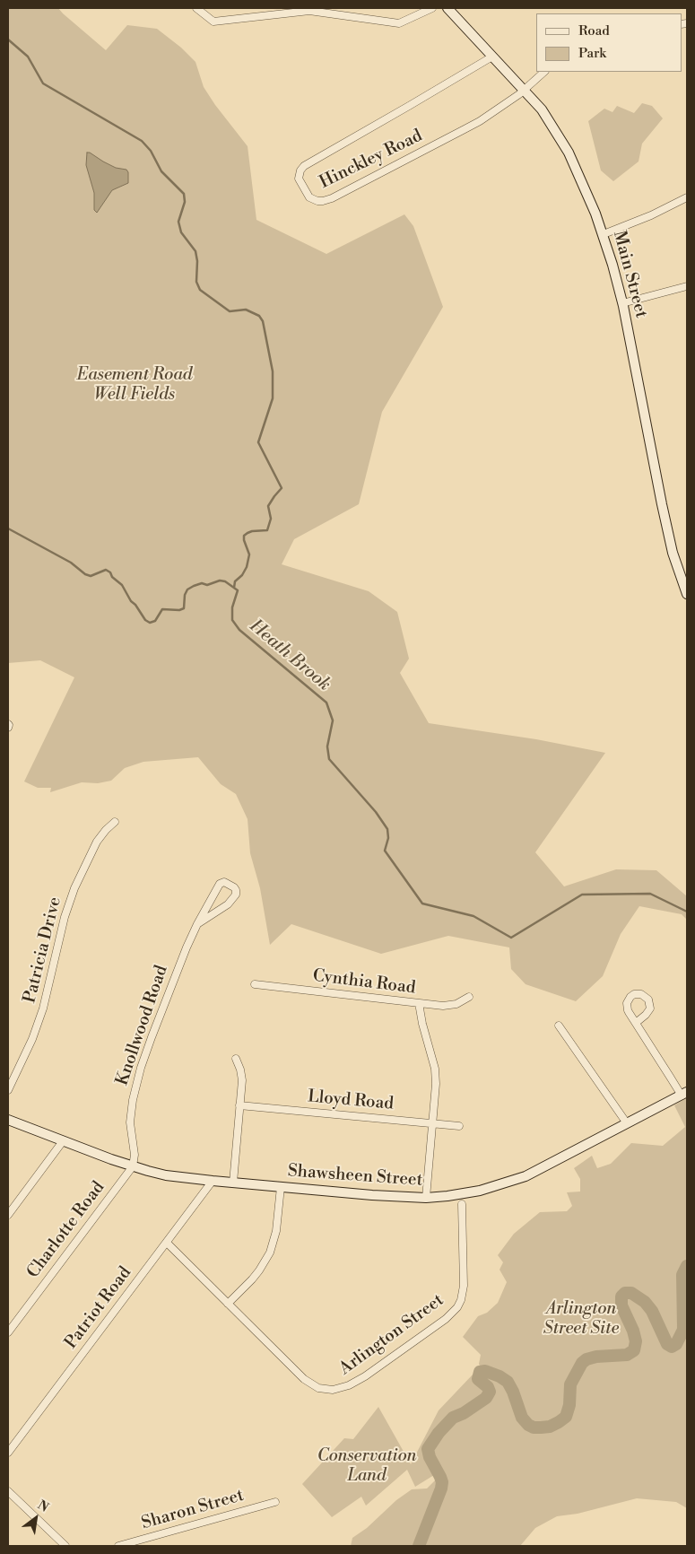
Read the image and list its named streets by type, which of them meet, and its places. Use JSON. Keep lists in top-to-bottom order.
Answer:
{
  "streets": {
    "main road": ["Main Street", "Shawsheen Street"],
    "street": [
      "Hinckley Road",
      "Patricia Drive",
      "Cynthia Road",
      "Knollwood Road",
      "Lloyd Road",
      "Charlotte Road",
      "Patriot Road",
      "Arlington Street",
      "Sharon Street"
    ]
  },
  "crossings": [
    ["Hinckley Road", "Main Street"],
    ["Knollwood Road", "Shawsheen Street"],
    ["Knollwood Road", "Charlotte Road"],
    ["Shawsheen Street", "Charlotte Road"],
    ["Shawsheen Street", "Patriot Road"],
    ["Patriot Road", "Arlington Street"]
  ],
  "water": ["Heath Brook"],
  "parks": ["Easement Road Well Fields", "Arlington Street Site", "Conservation Land"],
  "legend": ["Road", "Park"],
  "north": "top right"
}
